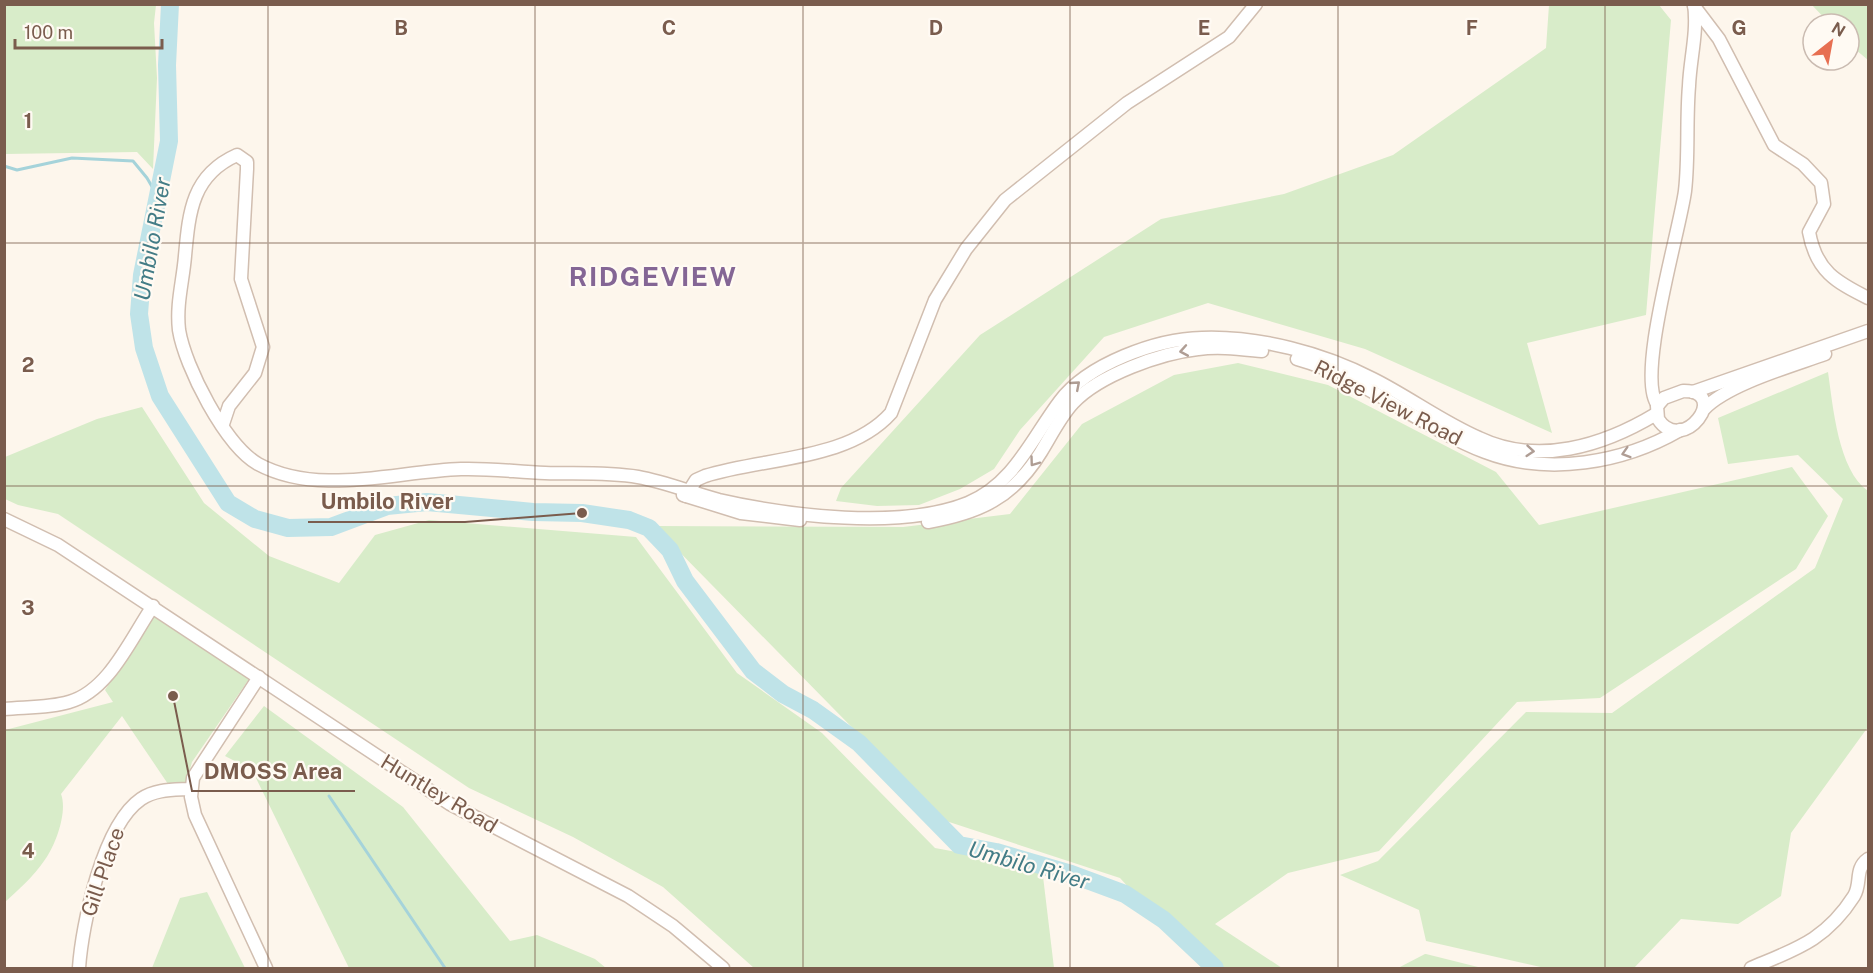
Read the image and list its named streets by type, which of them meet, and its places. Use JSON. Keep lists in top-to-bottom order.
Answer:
{
  "streets": {
    "street": ["Ridge View Road", "Huntley Road", "Gill Place"]
  },
  "districts": ["RIDGEVIEW"],
  "water": ["Umbilo River"],
  "places": ["Umbilo River", "DMOSS Area"],
  "scale_bar": "100 m",
  "north": "top right",
  "grid": {
    "columns": [
      "B",
      "C",
      "D",
      "E",
      "F",
      "G"
    ],
    "rows": [
      "1",
      "2",
      "3",
      "4"
    ]
  }
}
